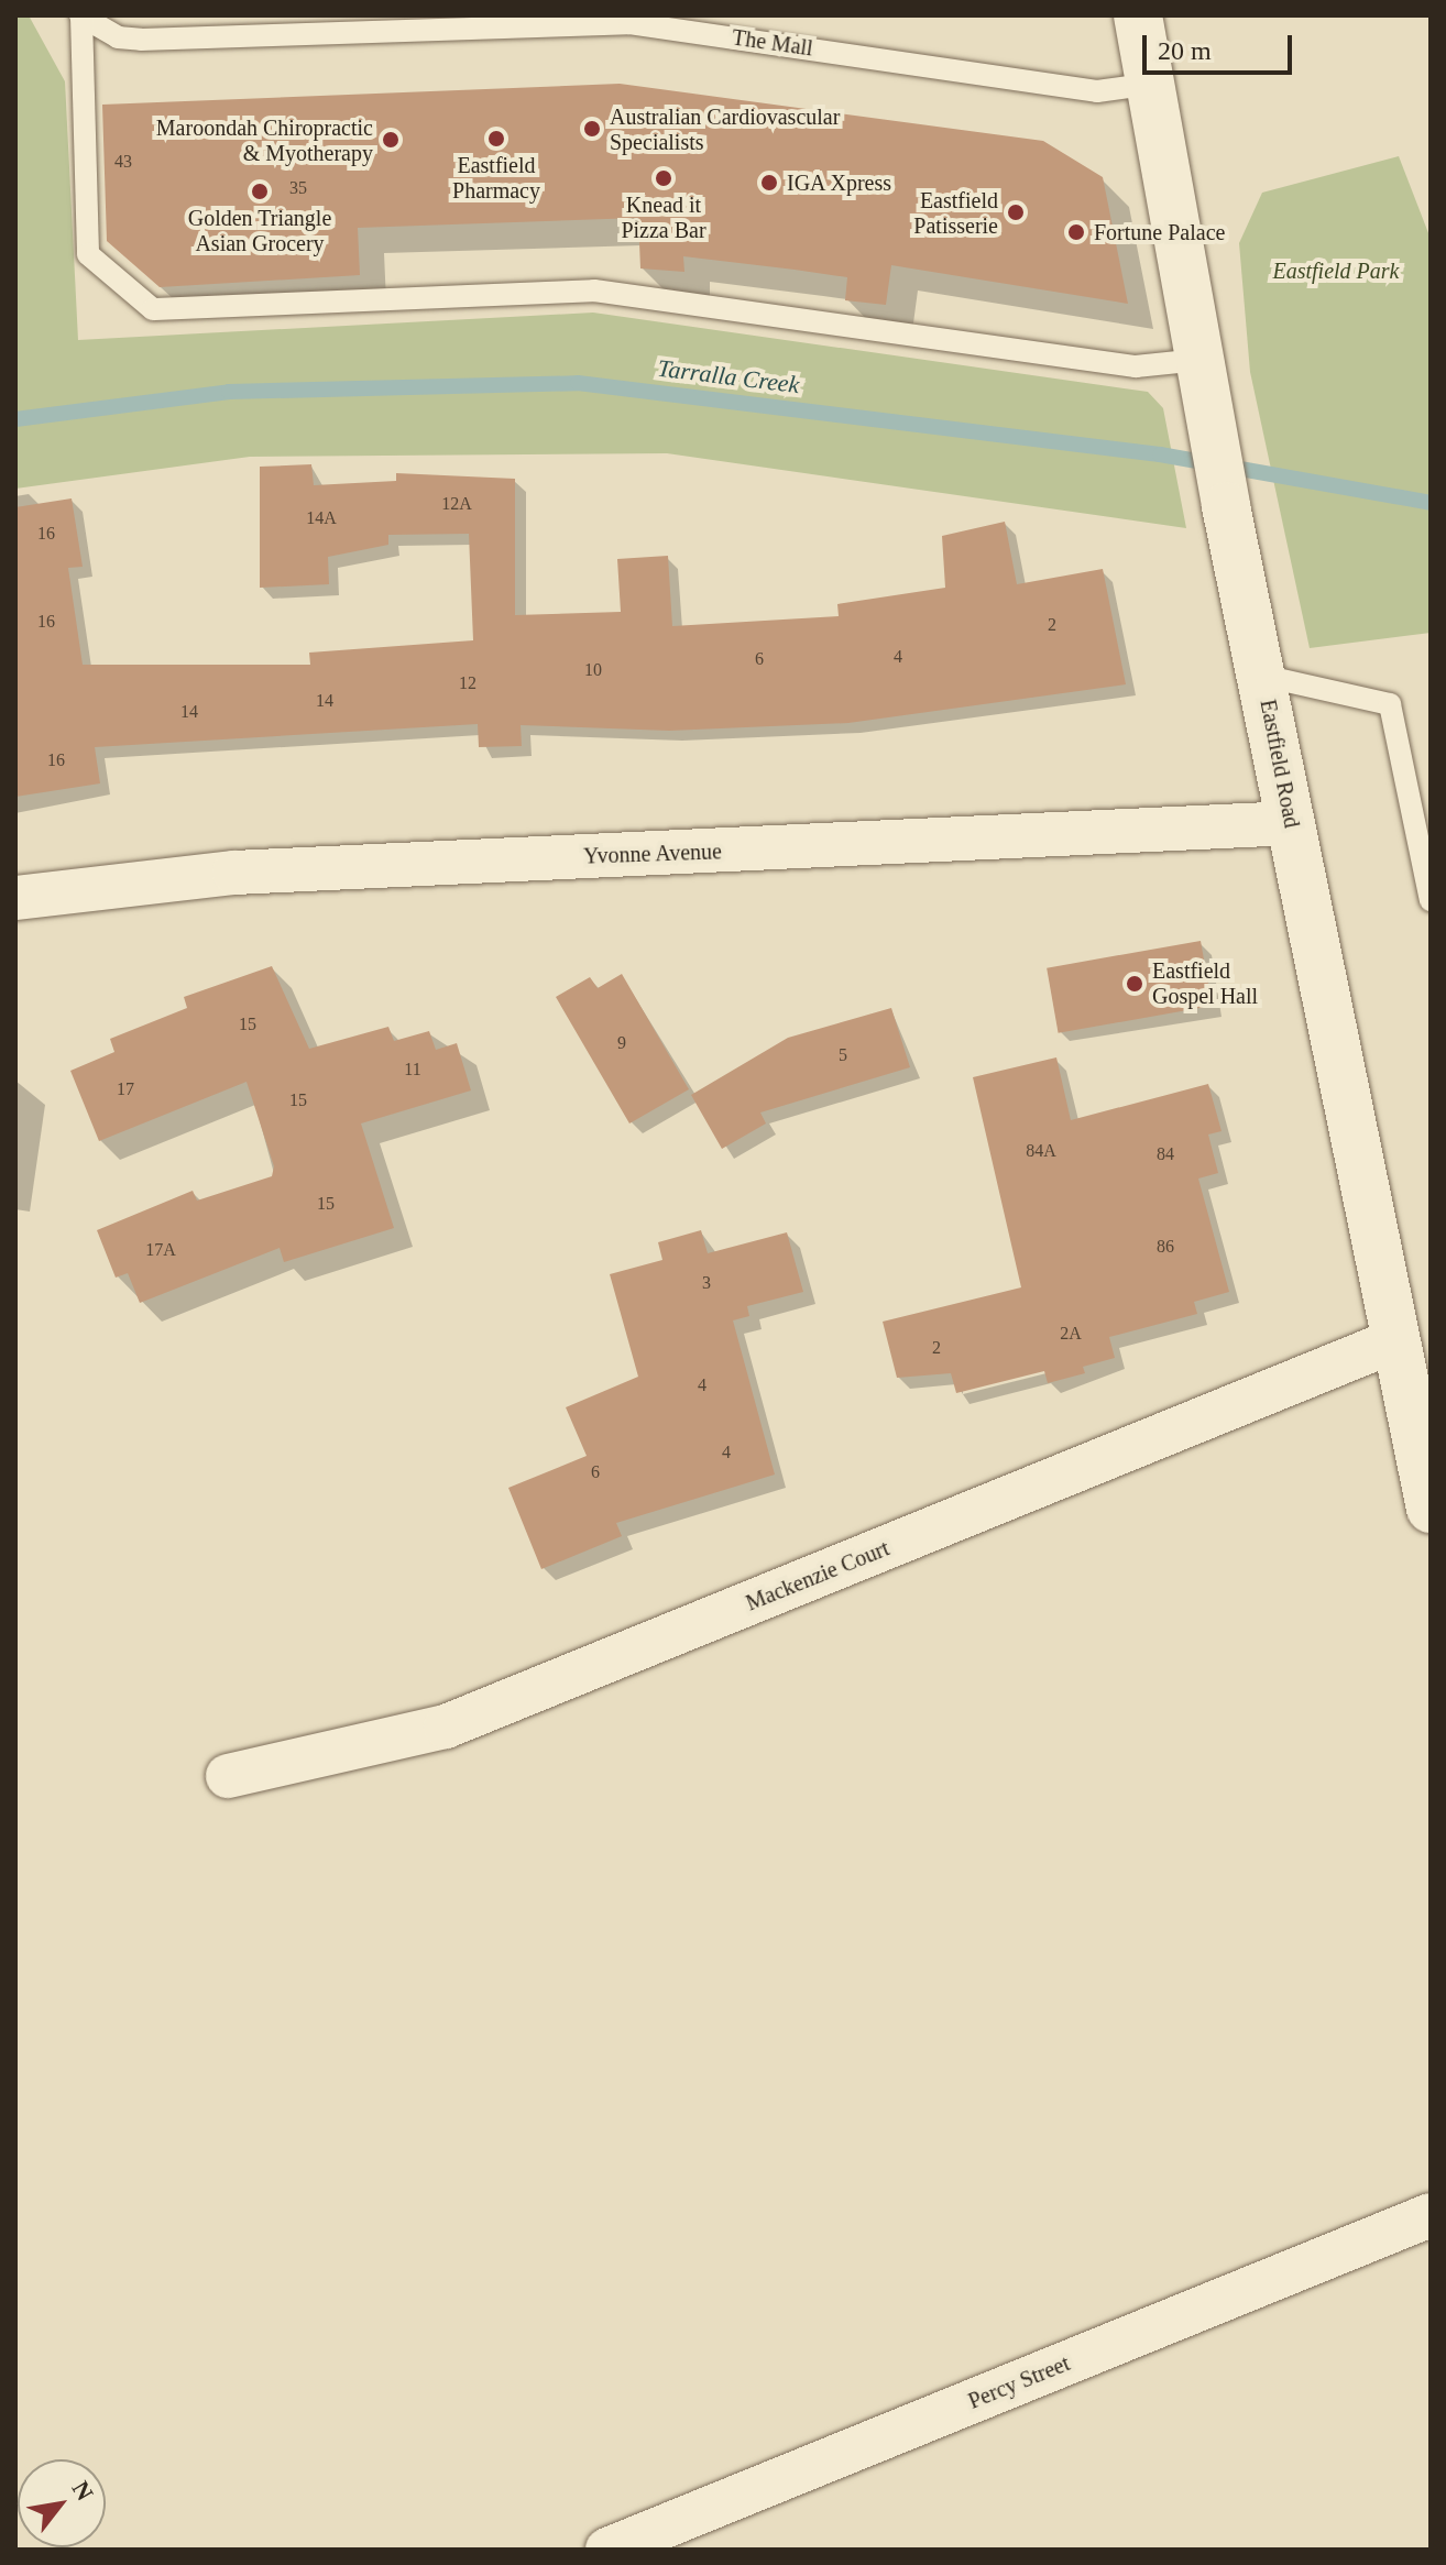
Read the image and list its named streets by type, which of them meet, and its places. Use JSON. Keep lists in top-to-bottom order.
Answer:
{
  "streets": {
    "main road": ["Eastfield Road"],
    "street": ["Yvonne Avenue", "Mackenzie Court", "Percy Street"],
    "lane": ["The Mall"]
  },
  "crossings": [
    ["The Mall", "Eastfield Road"],
    ["Eastfield Road", "Yvonne Avenue"],
    ["Eastfield Road", "Mackenzie Court"]
  ],
  "water": ["Tarralla Creek"],
  "parks": ["Eastfield Park"],
  "places": [
    "Australian Cardiovascular Specialists",
    "Eastfield Pharmacy",
    "Maroondah Chiropractic & Myotherapy",
    "Knead it Pizza Bar",
    "IGA Xpress",
    "Golden Triangle Asian Grocery",
    "Eastfield Patisserie",
    "Fortune Palace",
    "Eastfield Gospel Hall"
  ],
  "house_numbers": [
    "43",
    "35",
    "12A",
    "14A",
    "16",
    "16",
    "2",
    "4",
    "6",
    "10",
    "12",
    "14",
    "14",
    "16",
    "15",
    "9",
    "5",
    "11",
    "17",
    "15",
    "84A",
    "84",
    "15",
    "86",
    "17A",
    "3",
    "2A",
    "2",
    "4",
    "4",
    "6"
  ],
  "scale_bar": "20 m",
  "north": "top right"
}
